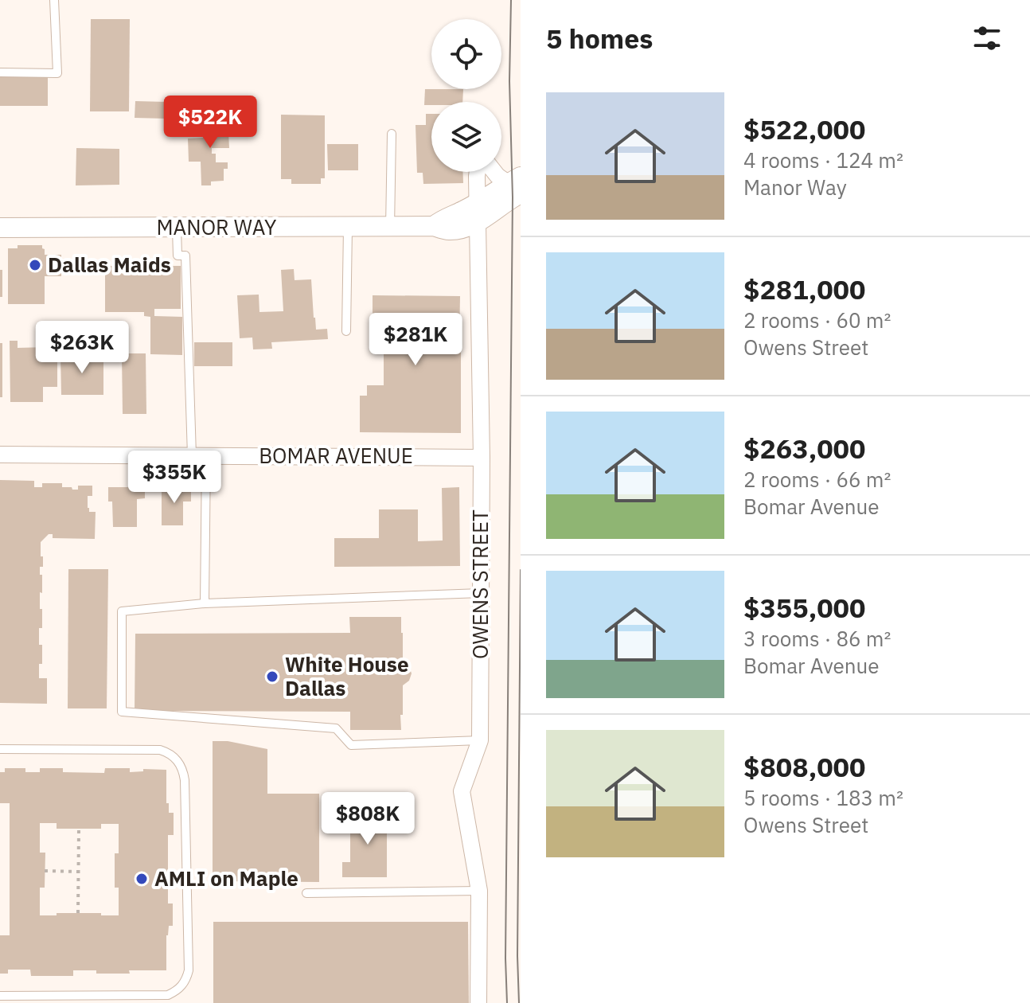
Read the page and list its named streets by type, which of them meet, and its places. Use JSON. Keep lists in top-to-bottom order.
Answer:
{
  "streets": {
    "street": ["MANOR WAY", "BOMAR AVENUE", "OWENS STREET"]
  },
  "crossings": [
    ["MANOR WAY", "OWENS STREET"],
    ["BOMAR AVENUE", "OWENS STREET"]
  ],
  "places": ["Dallas Maids", "White House Dallas", "AMLI on Maple"],
  "page": {
    "heading": "5 homes",
    "list": [
      {
        "name": "$522,000",
        "note": "4 rooms · 124 m² · Manor Way"
      },
      {
        "name": "$281,000",
        "note": "2 rooms · 60 m² · Owens Street"
      },
      {
        "name": "$263,000",
        "note": "2 rooms · 66 m² · Bomar Avenue"
      },
      {
        "name": "$355,000",
        "note": "3 rooms · 86 m² · Bomar Avenue"
      },
      {
        "name": "$808,000",
        "note": "5 rooms · 183 m² · Owens Street"
      }
    ],
    "price": [
      "$522K",
      "$281K",
      "$263K",
      "$355K",
      "$808K"
    ]
  }
}
